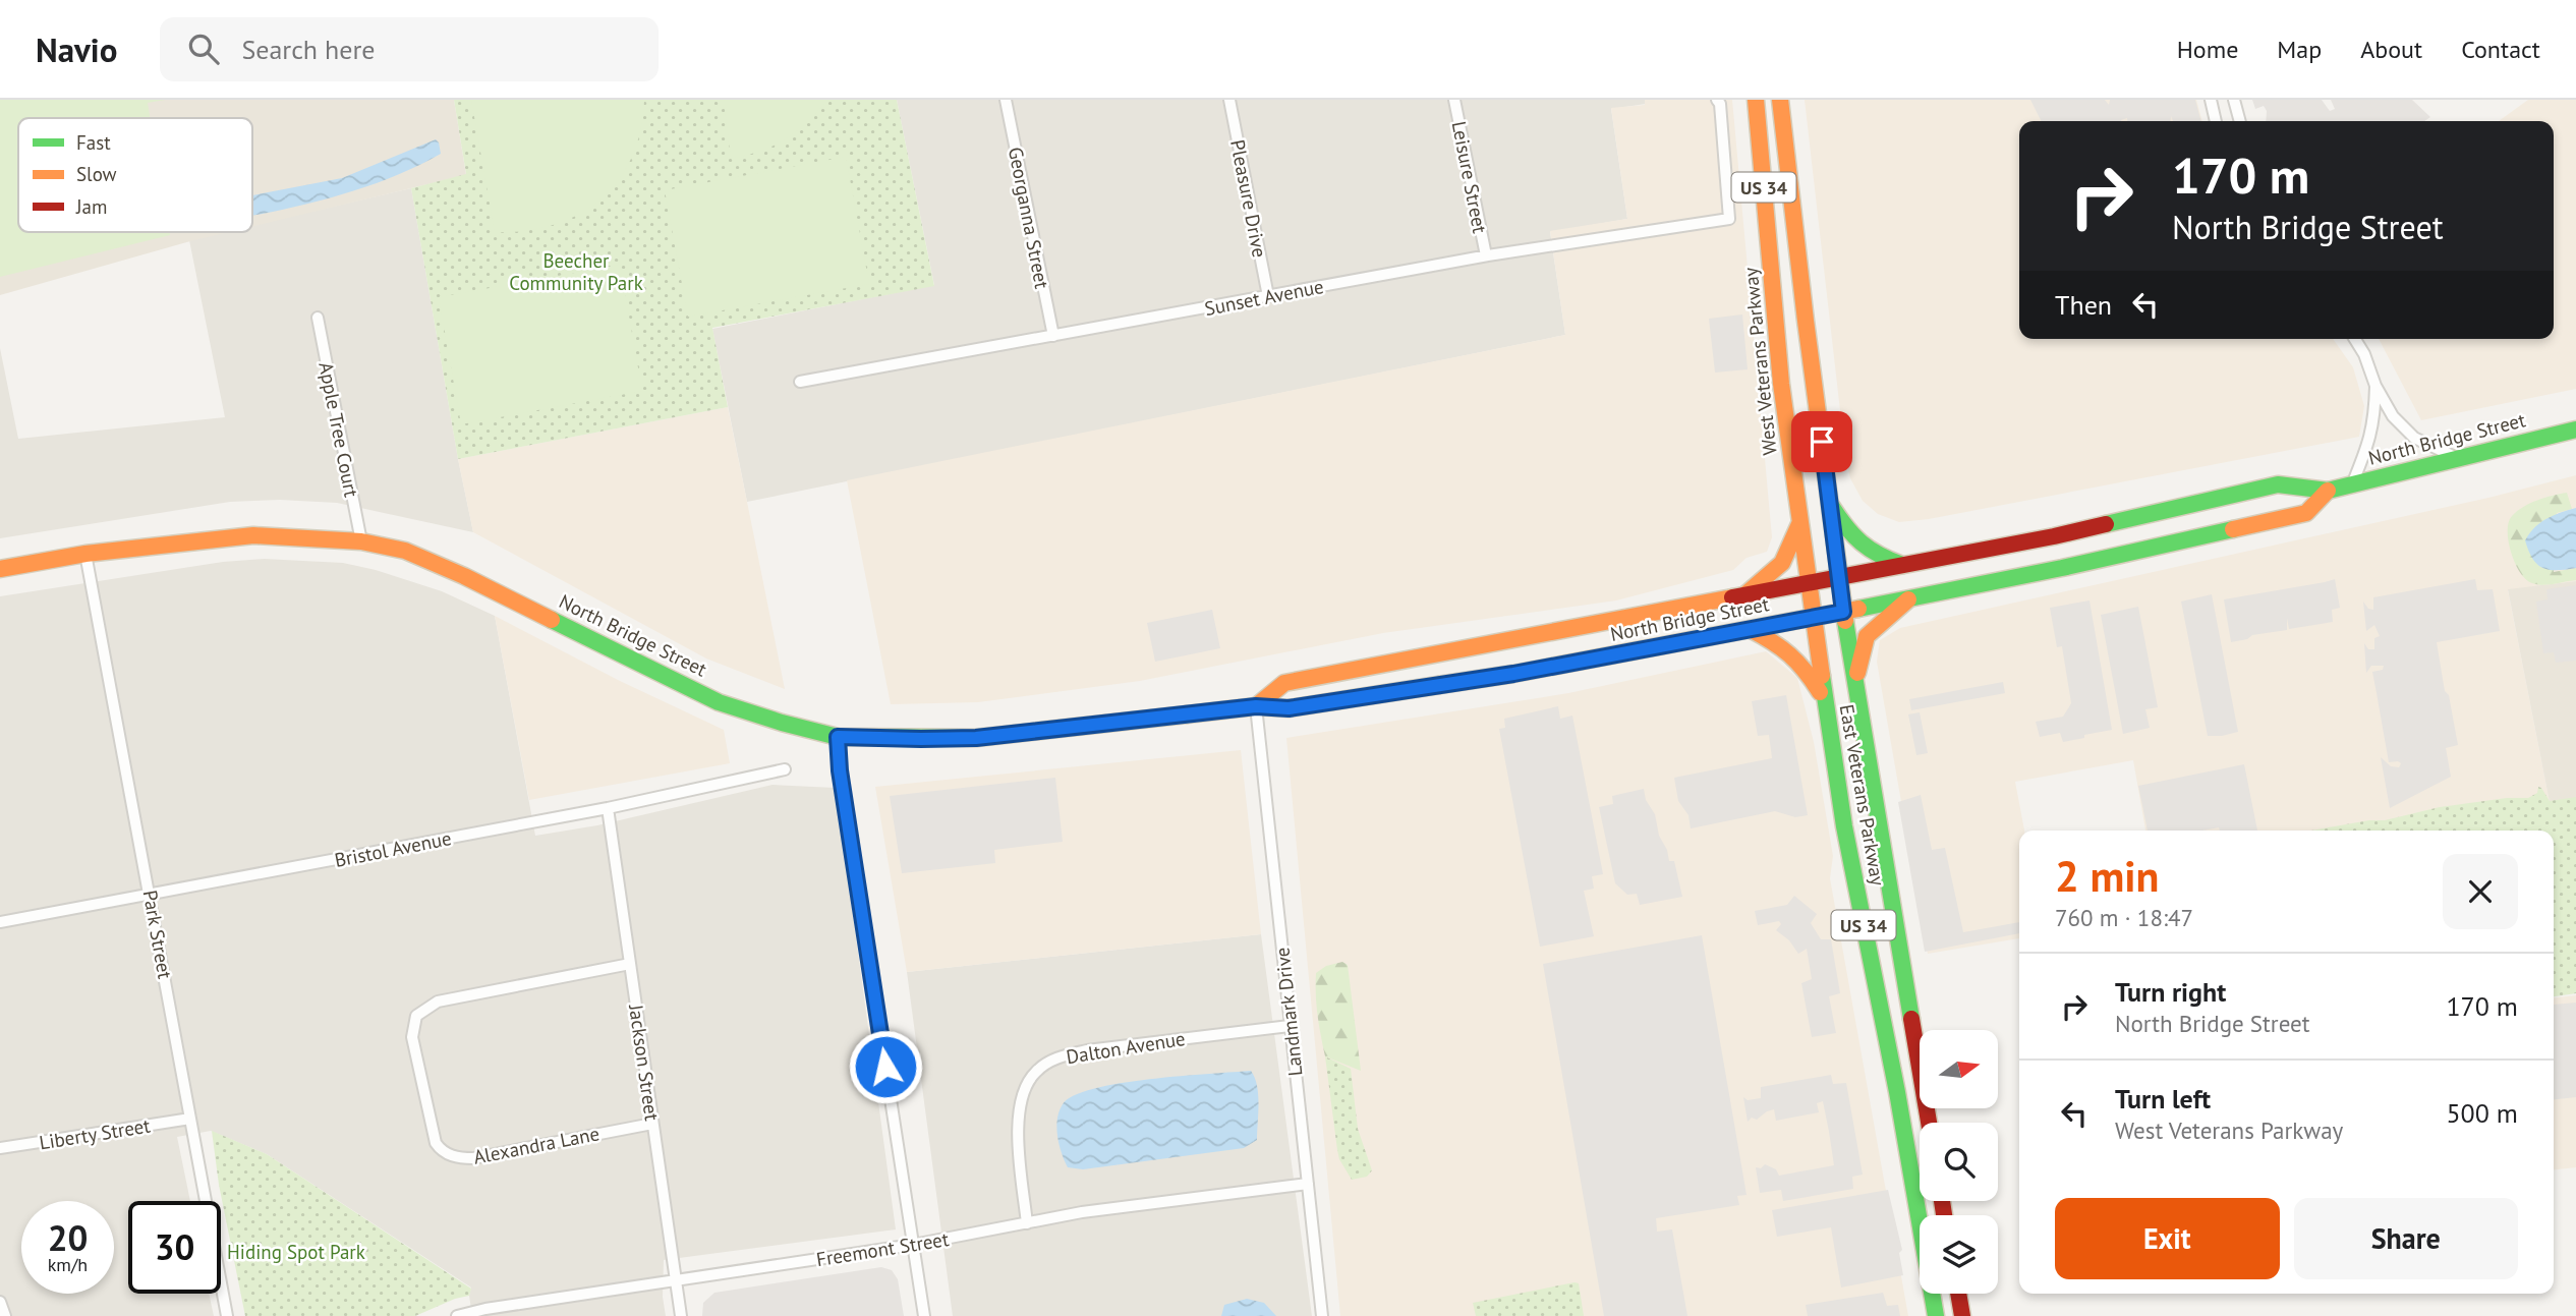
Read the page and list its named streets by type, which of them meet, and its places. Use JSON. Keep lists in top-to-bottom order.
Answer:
{
  "streets": {
    "main road": [
      "US 34",
      "West Veterans Parkway",
      "North Bridge Street",
      "East Veterans Parkway"
    ],
    "street": [
      "Leisure Street",
      "Pleasure Drive",
      "Georganna Street",
      "Sunset Avenue",
      "Apple Tree Court",
      "Bristol Avenue",
      "Park Street",
      "Landmark Drive",
      "Dalton Avenue",
      "Jackson Street",
      "Liberty Street",
      "Alexandra Lane",
      "Freemont Street"
    ]
  },
  "crossings": [
    ["Leisure Street", "Sunset Avenue"],
    ["US 34", "North Bridge Street"],
    ["US 34", "East Veterans Parkway"],
    ["Pleasure Drive", "Sunset Avenue"],
    ["Georganna Street", "Sunset Avenue"],
    ["West Veterans Parkway", "North Bridge Street"],
    ["West Veterans Parkway", "East Veterans Parkway"],
    ["Apple Tree Court", "North Bridge Street"],
    ["North Bridge Street", "East Veterans Parkway"],
    ["North Bridge Street", "Park Street"],
    ["North Bridge Street", "Landmark Drive"],
    ["Bristol Avenue", "Park Street"],
    ["Bristol Avenue", "Jackson Street"],
    ["Park Street", "Liberty Street"],
    ["Landmark Drive", "Dalton Avenue"],
    ["Landmark Drive", "Freemont Street"],
    ["Dalton Avenue", "Freemont Street"],
    ["Jackson Street", "Alexandra Lane"],
    ["Jackson Street", "Freemont Street"]
  ],
  "parks": ["Beecher Community Park", "Hiding Spot Park"],
  "legend": ["Fast", "Slow", "Jam"],
  "north": "right",
  "page": {
    "header": "Navio",
    "search": "Search here",
    "nav": [
      "Home",
      "Map",
      "About",
      "Contact"
    ],
    "turn": ["170 m", "North Bridge Street"],
    "then": "Then",
    "heading": ["2 min", "760 m · 18:47"],
    "list": [
      {
        "name": "Turn right",
        "note": "North Bridge Street",
        "value": "170 m"
      },
      {
        "name": "Turn left",
        "note": "West Veterans Parkway",
        "value": "500 m"
      }
    ],
    "buttons": ["Exit", "Share"],
    "speed": "20 km/h",
    "limit": "30"
  }
}
